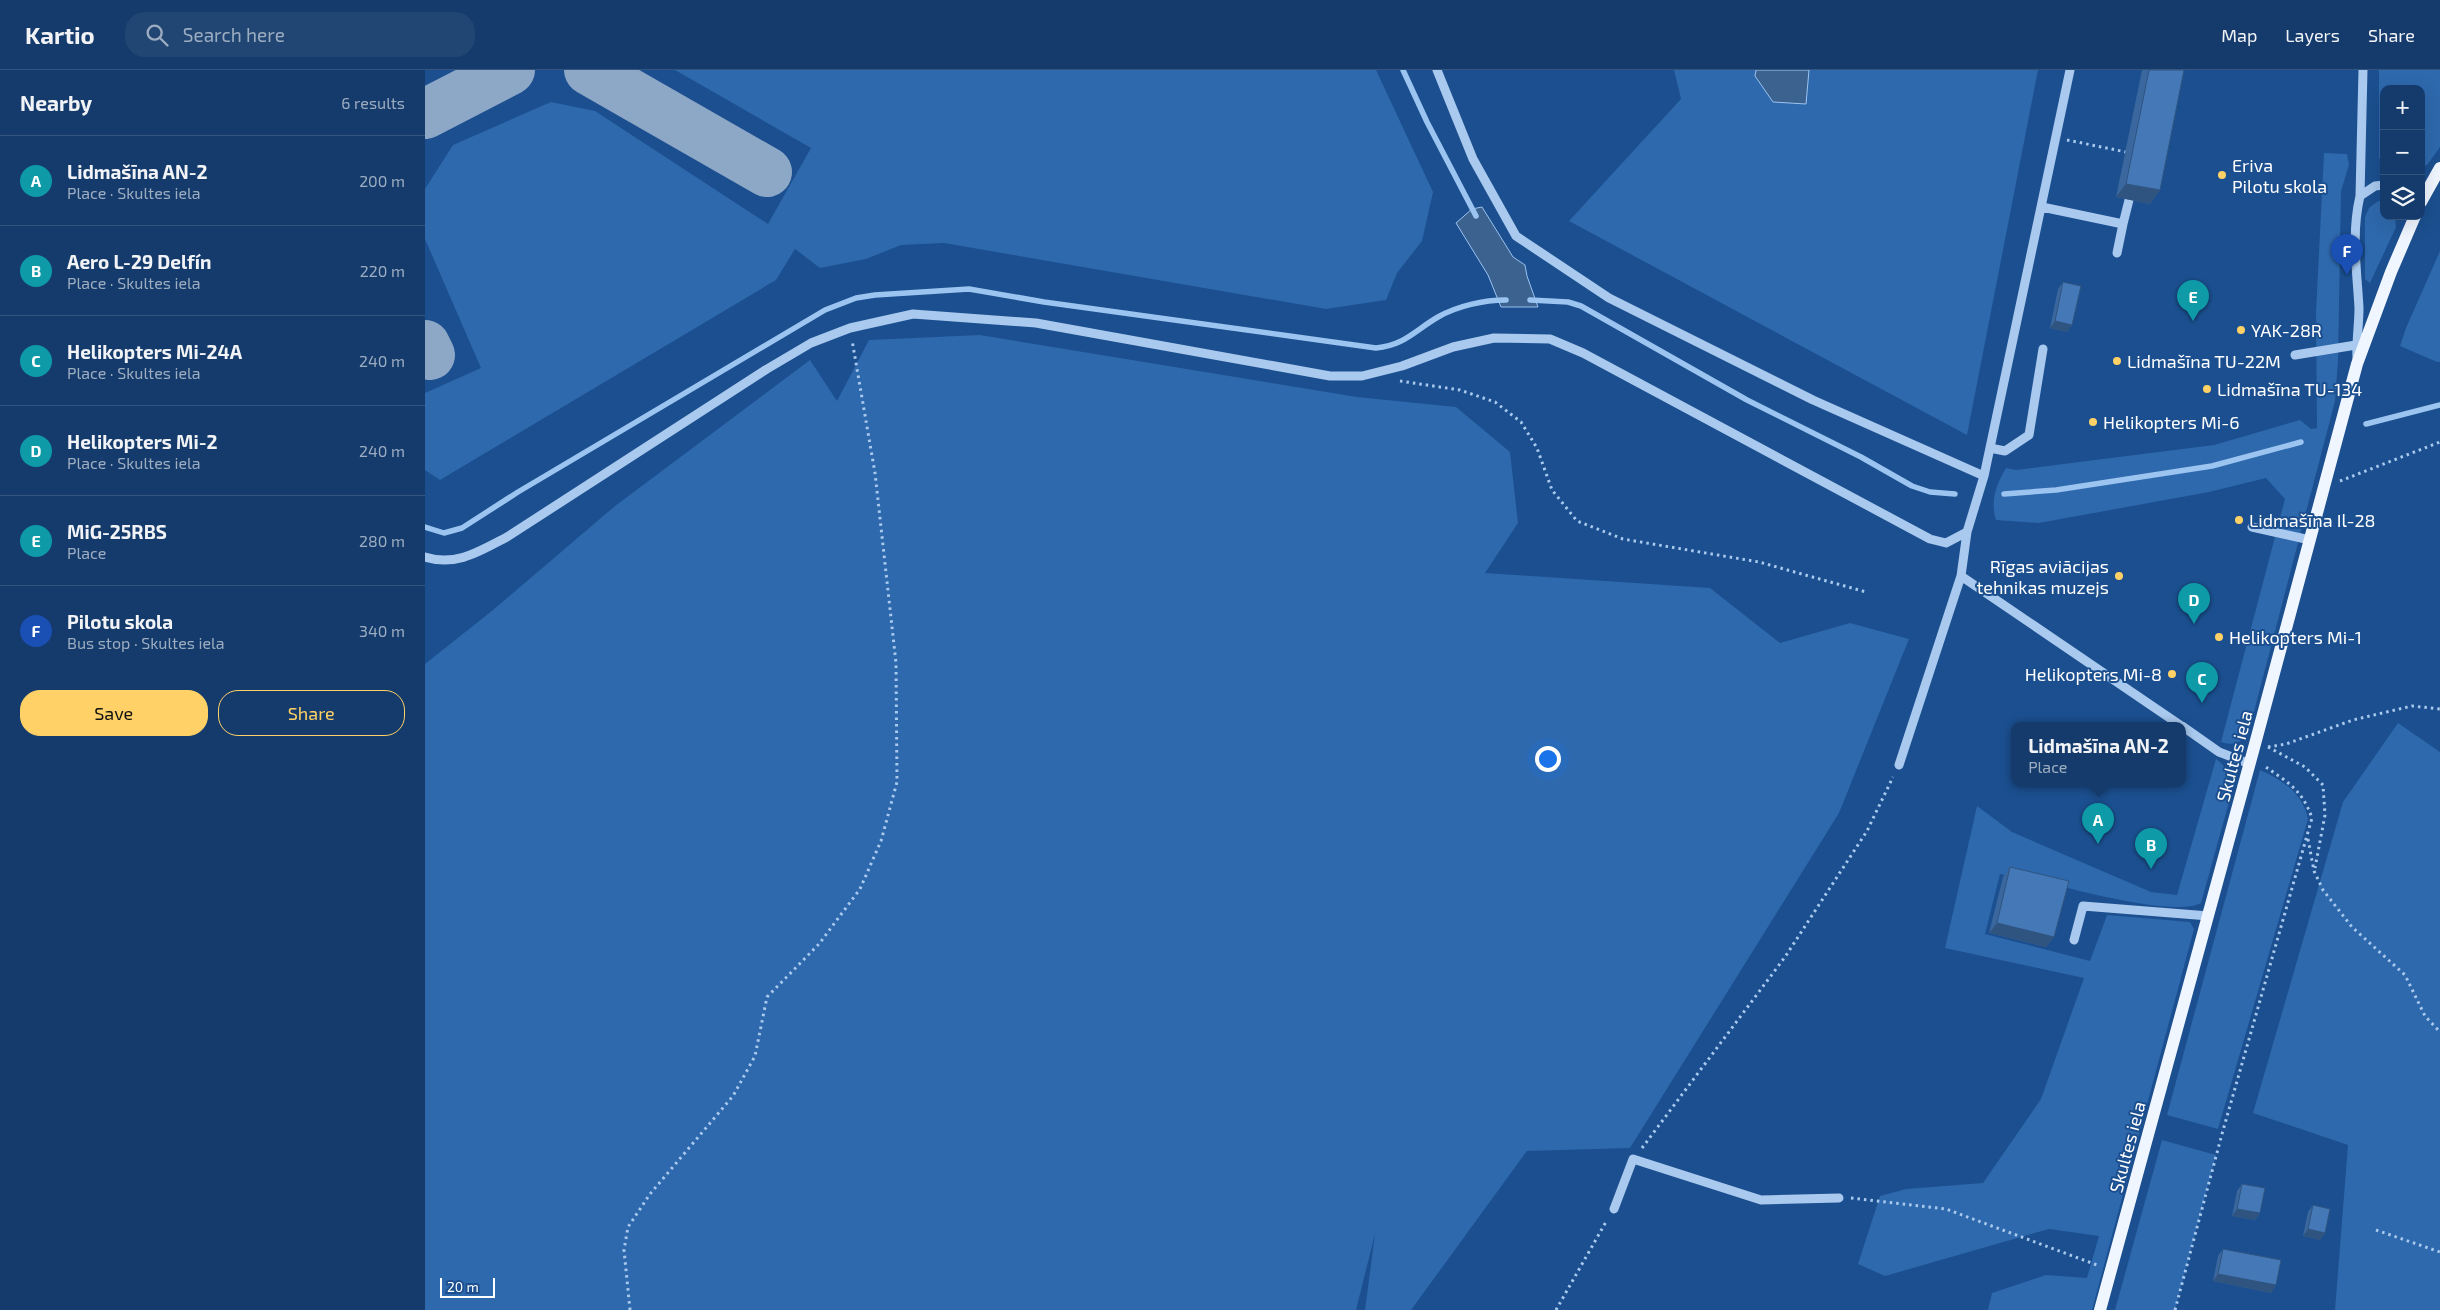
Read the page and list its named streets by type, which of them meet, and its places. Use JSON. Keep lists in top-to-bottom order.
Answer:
{
  "streets": {
    "main road": ["Skultes iela"]
  },
  "places": [
    "Eriva Pilotu skola",
    "YAK-28R",
    "Lidmašīna TU-22M",
    "Lidmašīna TU-134",
    "Helikopters Mi-6",
    "Lidmašīna Il-28",
    "Rīgas aviācijas tehnikas muzejs",
    "Helikopters Mi-1",
    "Helikopters Mi-8"
  ],
  "scale_bar": "20 m",
  "page": {
    "header": "Kartio",
    "search": "Search here",
    "nav": ["Map", "Layers", "Share"],
    "heading": ["Nearby", "6 results"],
    "map_buttons": ["+", "−"],
    "list": [
      {
        "mark": "A",
        "name": "Lidmašīna AN-2",
        "note": "Place · Skultes iela",
        "value": "200 m"
      },
      {
        "mark": "B",
        "name": "Aero L-29 Delfín",
        "note": "Place · Skultes iela",
        "value": "220 m"
      },
      {
        "mark": "C",
        "name": "Helikopters Mi-24A",
        "note": "Place · Skultes iela",
        "value": "240 m"
      },
      {
        "mark": "D",
        "name": "Helikopters Mi-2",
        "note": "Place · Skultes iela",
        "value": "240 m"
      },
      {
        "mark": "E",
        "name": "MiG-25RBS",
        "note": "Place",
        "value": "280 m"
      },
      {
        "mark": "F",
        "name": "Pilotu skola",
        "note": "Bus stop · Skultes iela",
        "value": "340 m"
      }
    ],
    "pins": [
      "F",
      "E",
      "D",
      "C",
      "A",
      "B"
    ],
    "buttons": ["Save", "Share"],
    "popup": ["Lidmašīna AN-2", "Place"],
    "scale": "20 m"
  }
}
